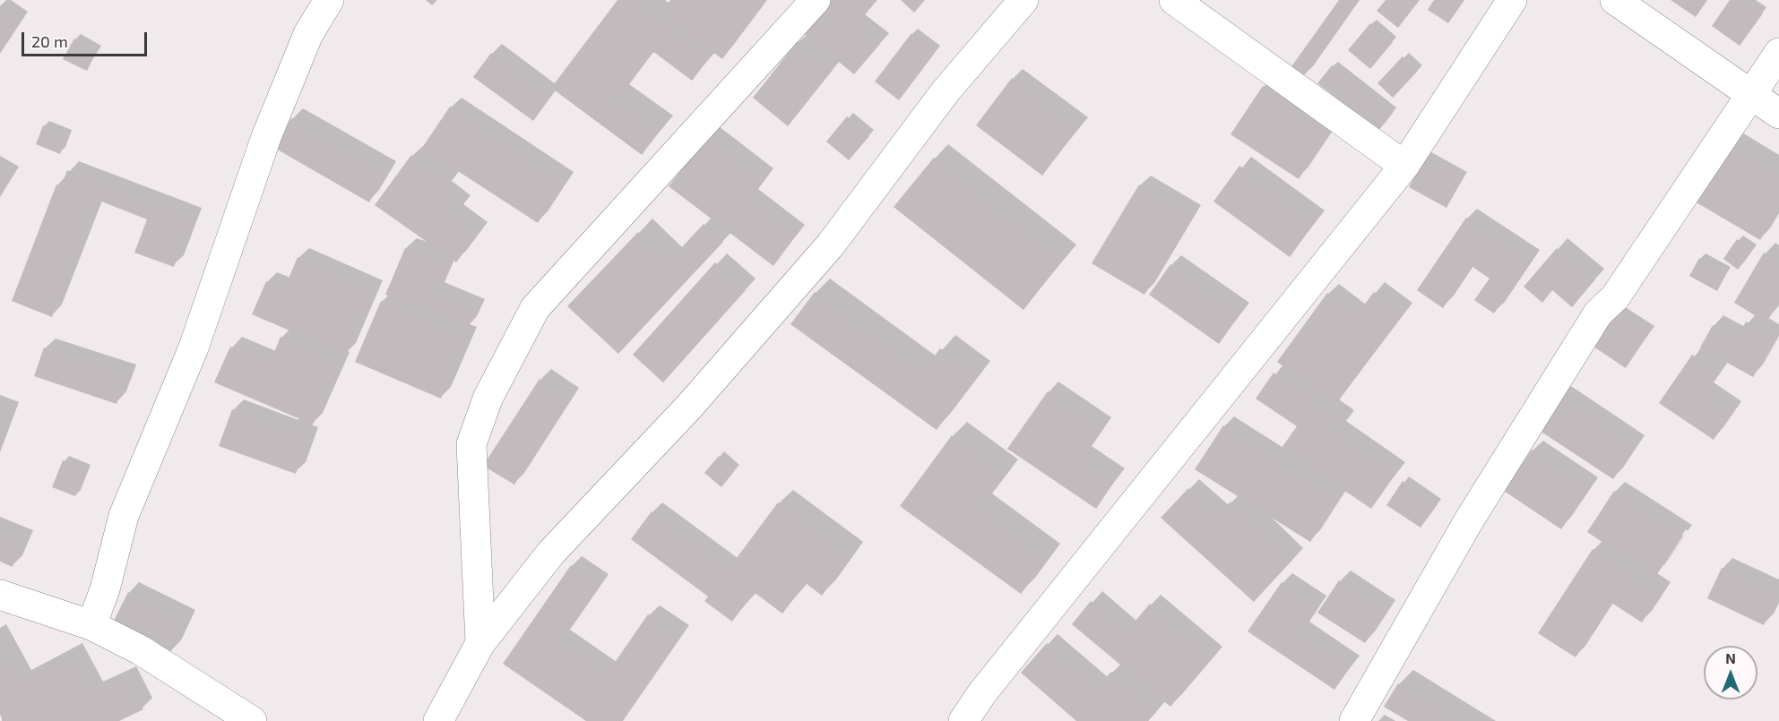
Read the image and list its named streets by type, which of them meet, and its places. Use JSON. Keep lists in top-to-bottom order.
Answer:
{
  "scale_bar": "20 m",
  "north": "top"
}
